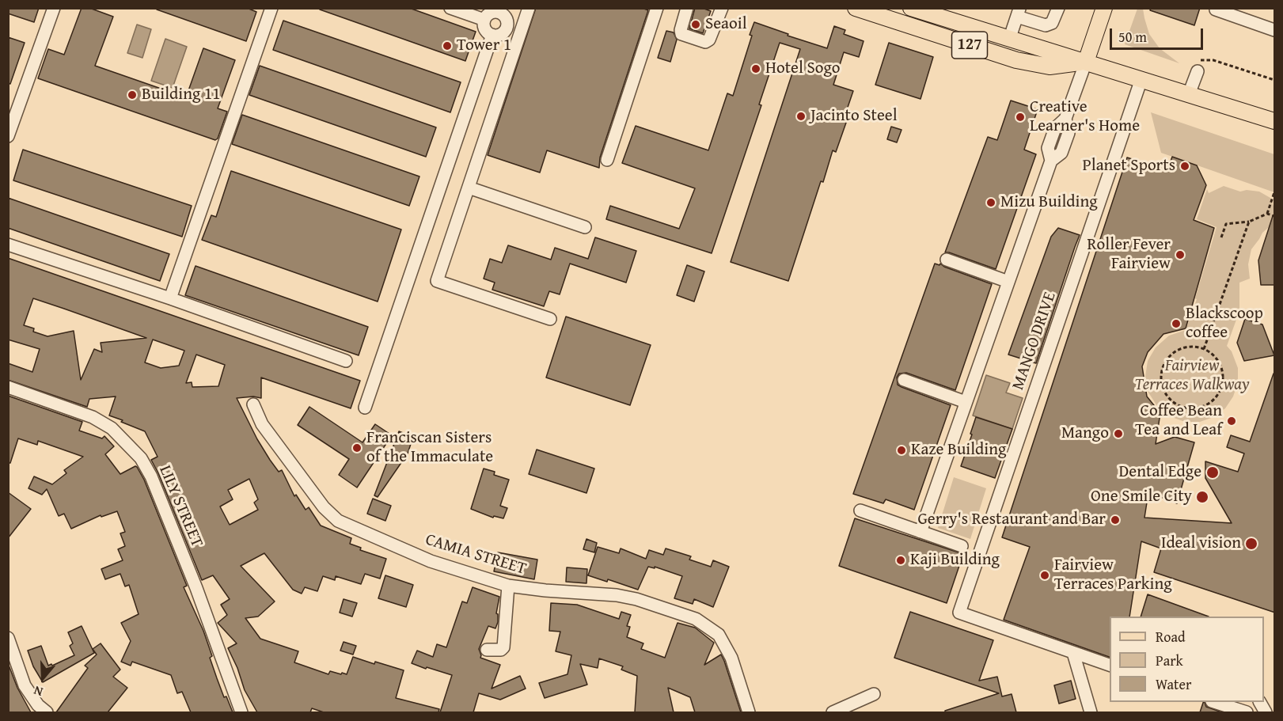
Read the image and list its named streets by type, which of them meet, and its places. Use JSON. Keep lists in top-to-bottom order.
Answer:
{
  "streets": {
    "main road": ["127"],
    "street": ["MANGO DRIVE", "LILY STREET", "CAMIA STREET"]
  },
  "crossings": [
    ["127", "MANGO DRIVE"]
  ],
  "parks": ["Fairview Terraces Walkway"],
  "places": [
    "Seaoil",
    "Tower 1",
    "Hotel Sogo",
    "Building 11",
    "Jacinto Steel",
    "Creative Learner's Home",
    "Planet Sports",
    "Mizu Building",
    "Roller Fever Fairview",
    "Blackscoop coffee",
    "Coffee Bean Tea and Leaf",
    "Mango",
    "Franciscan Sisters of the Immaculate",
    "Kaze Building",
    "Dental Edge",
    "One Smile City",
    "Gerry's Restaurant and Bar",
    "Ideal vision",
    "Kaji Building",
    "Fairview Terraces Parking"
  ],
  "legend": ["Road", "Park", "Water"],
  "scale_bar": "50 m",
  "north": "bottom"
}
